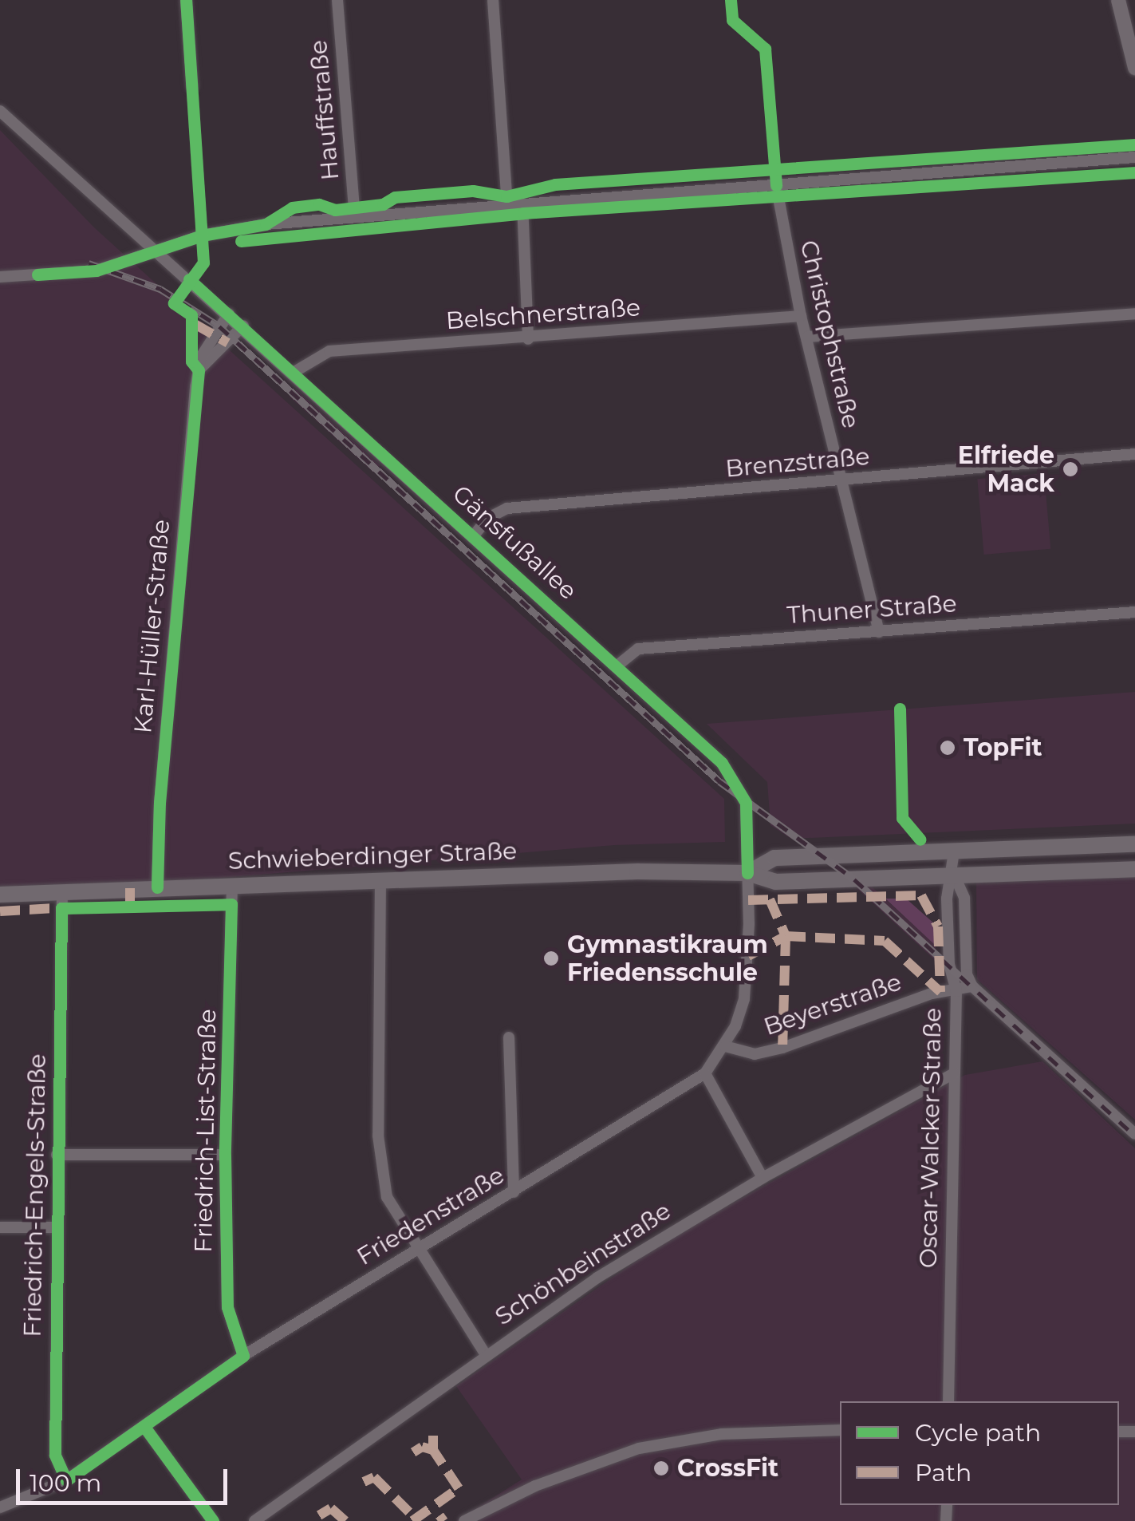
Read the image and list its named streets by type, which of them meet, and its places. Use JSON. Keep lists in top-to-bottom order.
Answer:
{
  "streets": {
    "main road": ["Schwieberdinger Straße"],
    "street": [
      "Hauffstraße",
      "Belschnerstraße",
      "Christophstraße",
      "Brenzstraße",
      "Gänsfußallee",
      "Thuner Straße",
      "Karl-Hüller-Straße",
      "Beyerstraße",
      "Friedrich-List-Straße",
      "Oscar-Walcker-Straße",
      "Friedrich-Engels-Straße",
      "Friedenstraße",
      "Schönbeinstraße"
    ]
  },
  "crossings": [
    ["Belschnerstraße", "Christophstraße"],
    ["Belschnerstraße", "Gänsfußallee"],
    ["Christophstraße", "Brenzstraße"],
    ["Christophstraße", "Thuner Straße"],
    ["Brenzstraße", "Gänsfußallee"],
    ["Gänsfußallee", "Thuner Straße"],
    ["Gänsfußallee", "Karl-Hüller-Straße"],
    ["Gänsfußallee", "Schwieberdinger Straße"],
    ["Gänsfußallee", "Friedenstraße"],
    ["Karl-Hüller-Straße", "Schwieberdinger Straße"],
    ["Schwieberdinger Straße", "Friedrich-List-Straße"],
    ["Schwieberdinger Straße", "Oscar-Walcker-Straße"],
    ["Schwieberdinger Straße", "Friedrich-Engels-Straße"],
    ["Schwieberdinger Straße", "Friedenstraße"],
    ["Beyerstraße", "Oscar-Walcker-Straße"],
    ["Beyerstraße", "Friedenstraße"],
    ["Friedrich-List-Straße", "Friedenstraße"],
    ["Oscar-Walcker-Straße", "Schönbeinstraße"],
    ["Friedrich-Engels-Straße", "Friedenstraße"]
  ],
  "places": [
    "Elfriede Mack",
    "TopFit",
    "Gymnastikraum Friedensschule",
    "CrossFit"
  ],
  "legend": ["Cycle path", "Path"],
  "scale_bar": "100 m"
}
